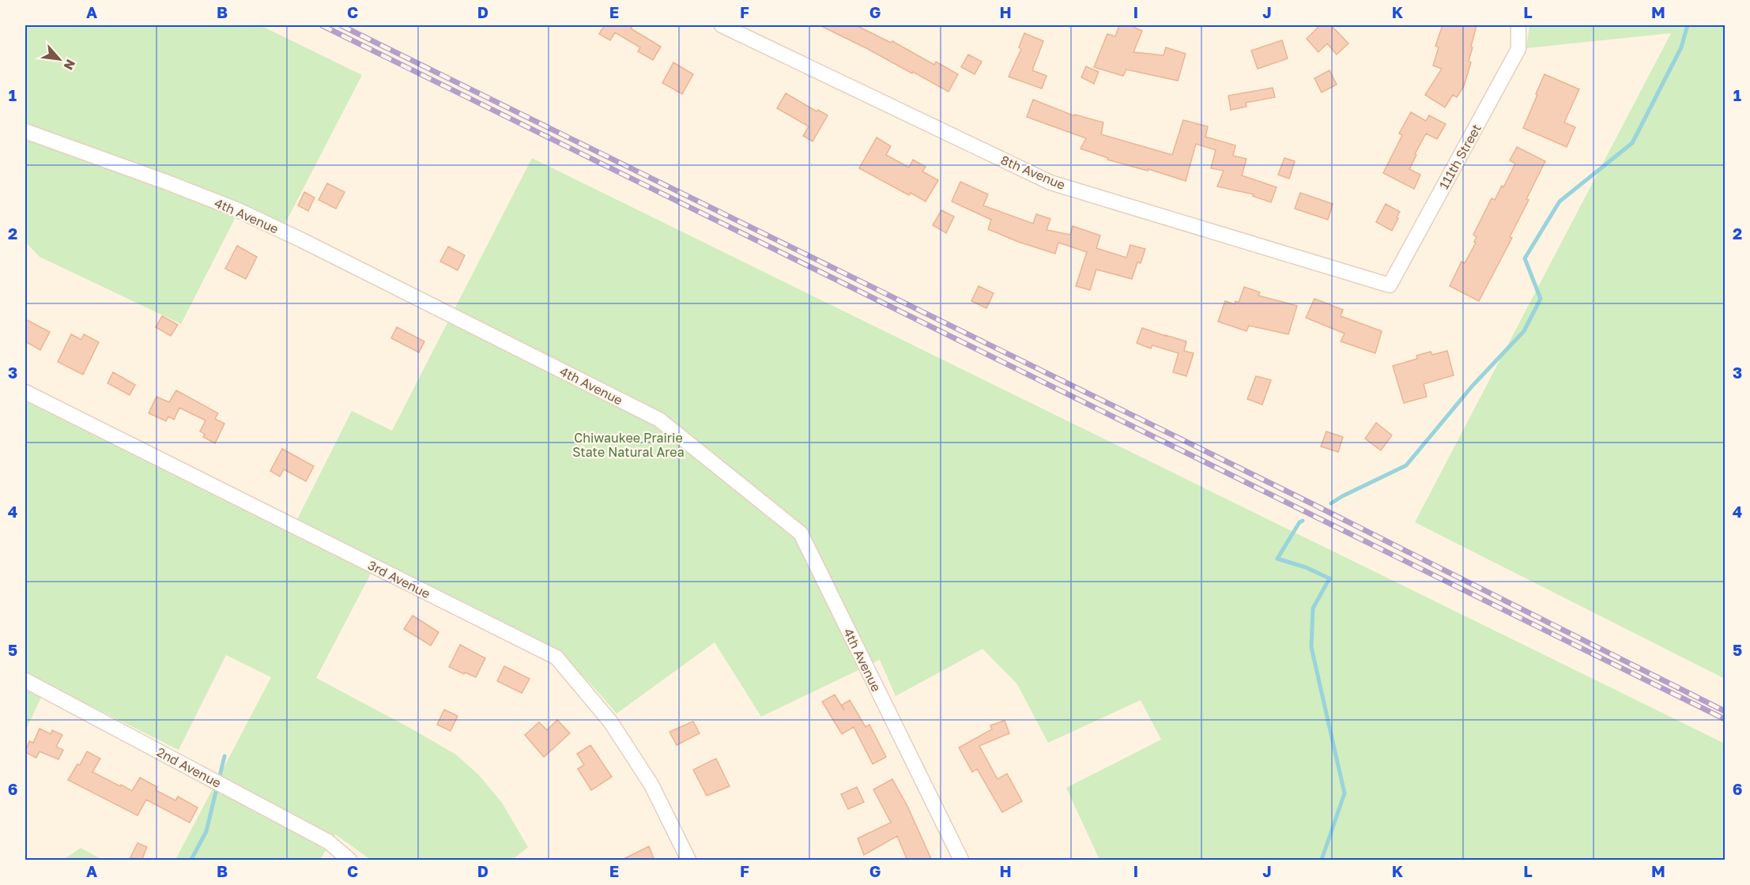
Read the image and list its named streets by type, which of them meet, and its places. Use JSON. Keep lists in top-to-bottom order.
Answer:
{
  "streets": {
    "street": [
      "111th Street",
      "8th Avenue",
      "4th Avenue",
      "3rd Avenue",
      "2nd Avenue"
    ]
  },
  "crossings": [
    ["111th Street", "8th Avenue"]
  ],
  "parks": ["Chiwaukee Prairie State Natural Area"],
  "north": "bottom right",
  "grid": {
    "columns": [
      "A",
      "B",
      "C",
      "D",
      "E",
      "F",
      "G",
      "H",
      "I",
      "J",
      "K",
      "L",
      "M"
    ],
    "rows": [
      "1",
      "2",
      "3",
      "4",
      "5",
      "6"
    ]
  }
}
